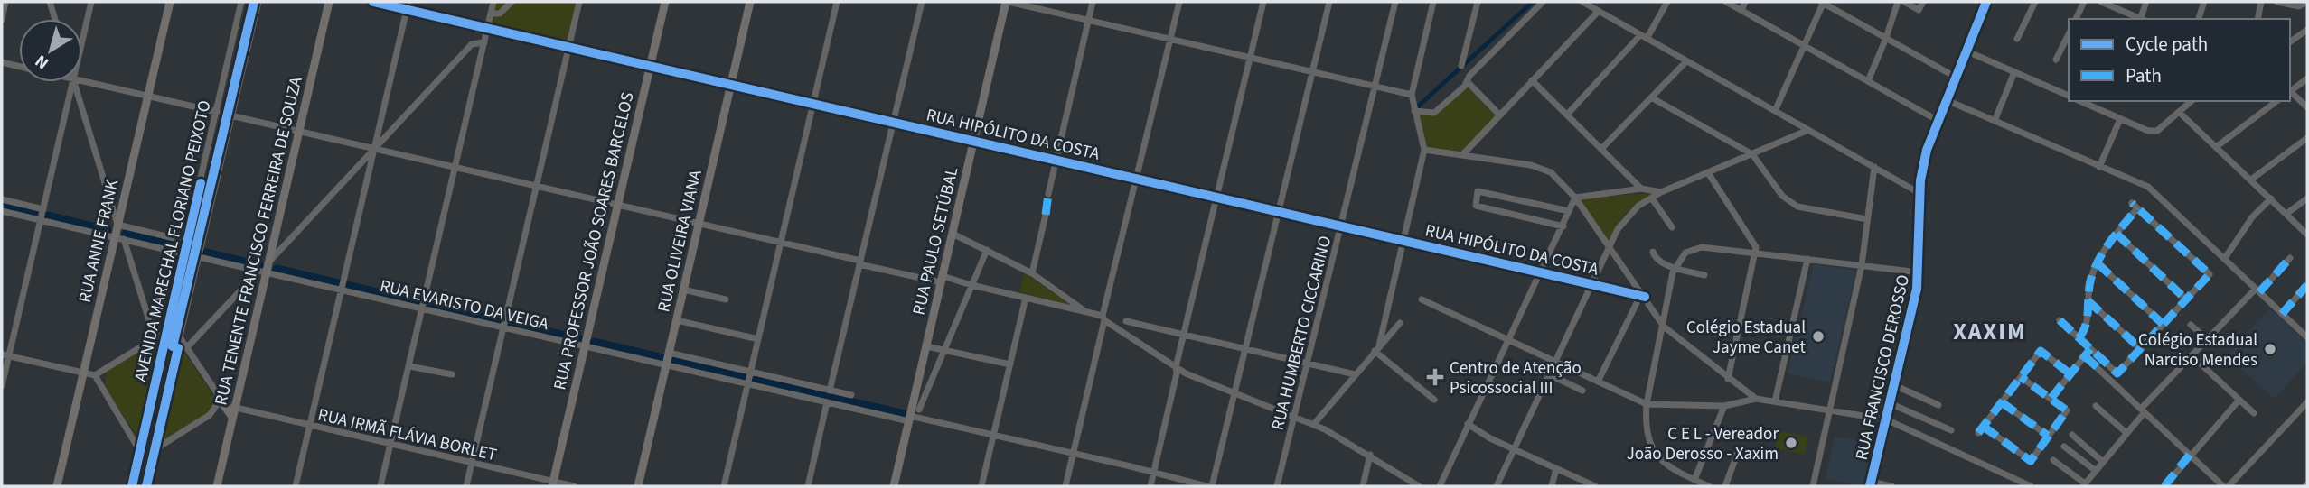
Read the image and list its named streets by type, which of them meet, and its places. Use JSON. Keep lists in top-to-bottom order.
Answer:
{
  "streets": {
    "main road": [
      "RUA ANNE FRANK",
      "RUA TENENTE FRANCISCO FERREIRA DE SOUZA",
      "RUA PROFESSOR JOÃO SOARES BARCELOS",
      "RUA OLIVEIRA VIANA",
      "RUA PAULO SETÚBAL",
      "RUA FRANCISCO DEROSSO"
    ],
    "street": [
      "RUA HIPÓLITO DA COSTA",
      "AVENIDA MARECHAL FLORIANO PEIXOTO",
      "RUA EVARISTO DA VEIGA",
      "RUA HUMBERTO CICCARINO",
      "RUA IRMÃ FLÁVIA BORLET"
    ]
  },
  "crossings": [
    ["RUA HIPÓLITO DA COSTA", "RUA PROFESSOR JOÃO SOARES BARCELOS"],
    ["RUA HIPÓLITO DA COSTA", "RUA OLIVEIRA VIANA"],
    ["RUA HIPÓLITO DA COSTA", "RUA PAULO SETÚBAL"],
    ["RUA HIPÓLITO DA COSTA", "RUA HUMBERTO CICCARINO"],
    ["AVENIDA MARECHAL FLORIANO PEIXOTO", "RUA EVARISTO DA VEIGA"],
    ["RUA TENENTE FRANCISCO FERREIRA DE SOUZA", "RUA EVARISTO DA VEIGA"],
    ["RUA TENENTE FRANCISCO FERREIRA DE SOUZA", "RUA IRMÃ FLÁVIA BORLET"],
    ["RUA PROFESSOR JOÃO SOARES BARCELOS", "RUA EVARISTO DA VEIGA"],
    ["RUA PROFESSOR JOÃO SOARES BARCELOS", "RUA IRMÃ FLÁVIA BORLET"],
    ["RUA OLIVEIRA VIANA", "RUA EVARISTO DA VEIGA"],
    ["RUA PAULO SETÚBAL", "RUA EVARISTO DA VEIGA"]
  ],
  "districts": ["XAXIM"],
  "places": {
    "other": ["Colégio Estadual Jayme Canet", "Colégio Estadual Narciso Mendes", "C E L - Vereador João Derosso - Xaxim"],
    "health": ["Centro de Atenção Psicossocial III"]
  },
  "legend": ["Cycle path", "Path"],
  "north": "bottom left"
}
